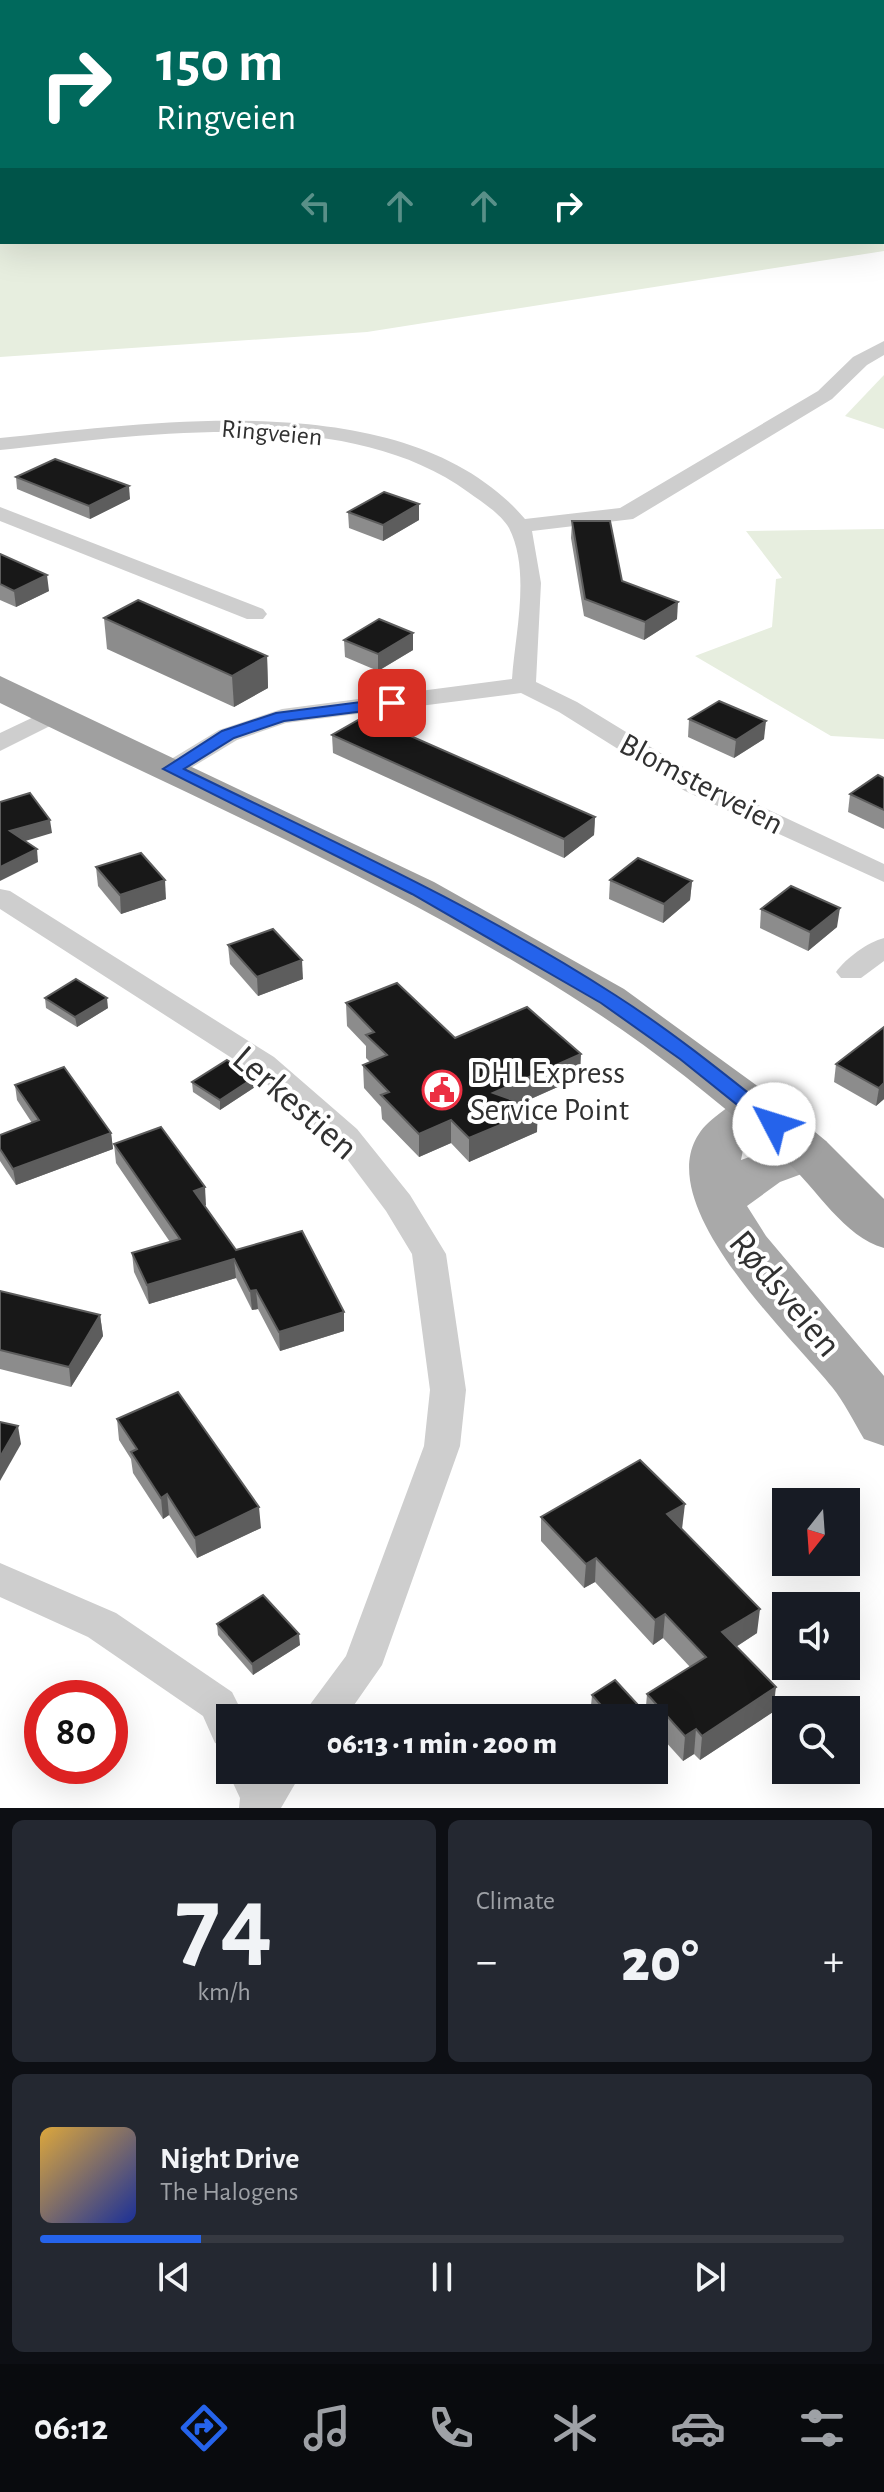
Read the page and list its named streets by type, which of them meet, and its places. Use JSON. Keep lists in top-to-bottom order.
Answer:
{
  "streets": {
    "main road": ["Rødsveien"],
    "street": ["Ringveien", "Blomsterveien", "Lerkestien"]
  },
  "places": {
    "public building": ["DHL Express Service Point"]
  },
  "north": "bottom",
  "page": {
    "turn": ["150 m", "Ringveien"],
    "limit": "80",
    "trip": "06:13 · 1 min · 200 m",
    "tile": [
      ["74", "km/h"],
      "Climate"
    ],
    "heat": ["−", "20°", "+"],
    "song": ["Night Drive", "The Halogens"],
    "tabs": "06:12"
  }
}
